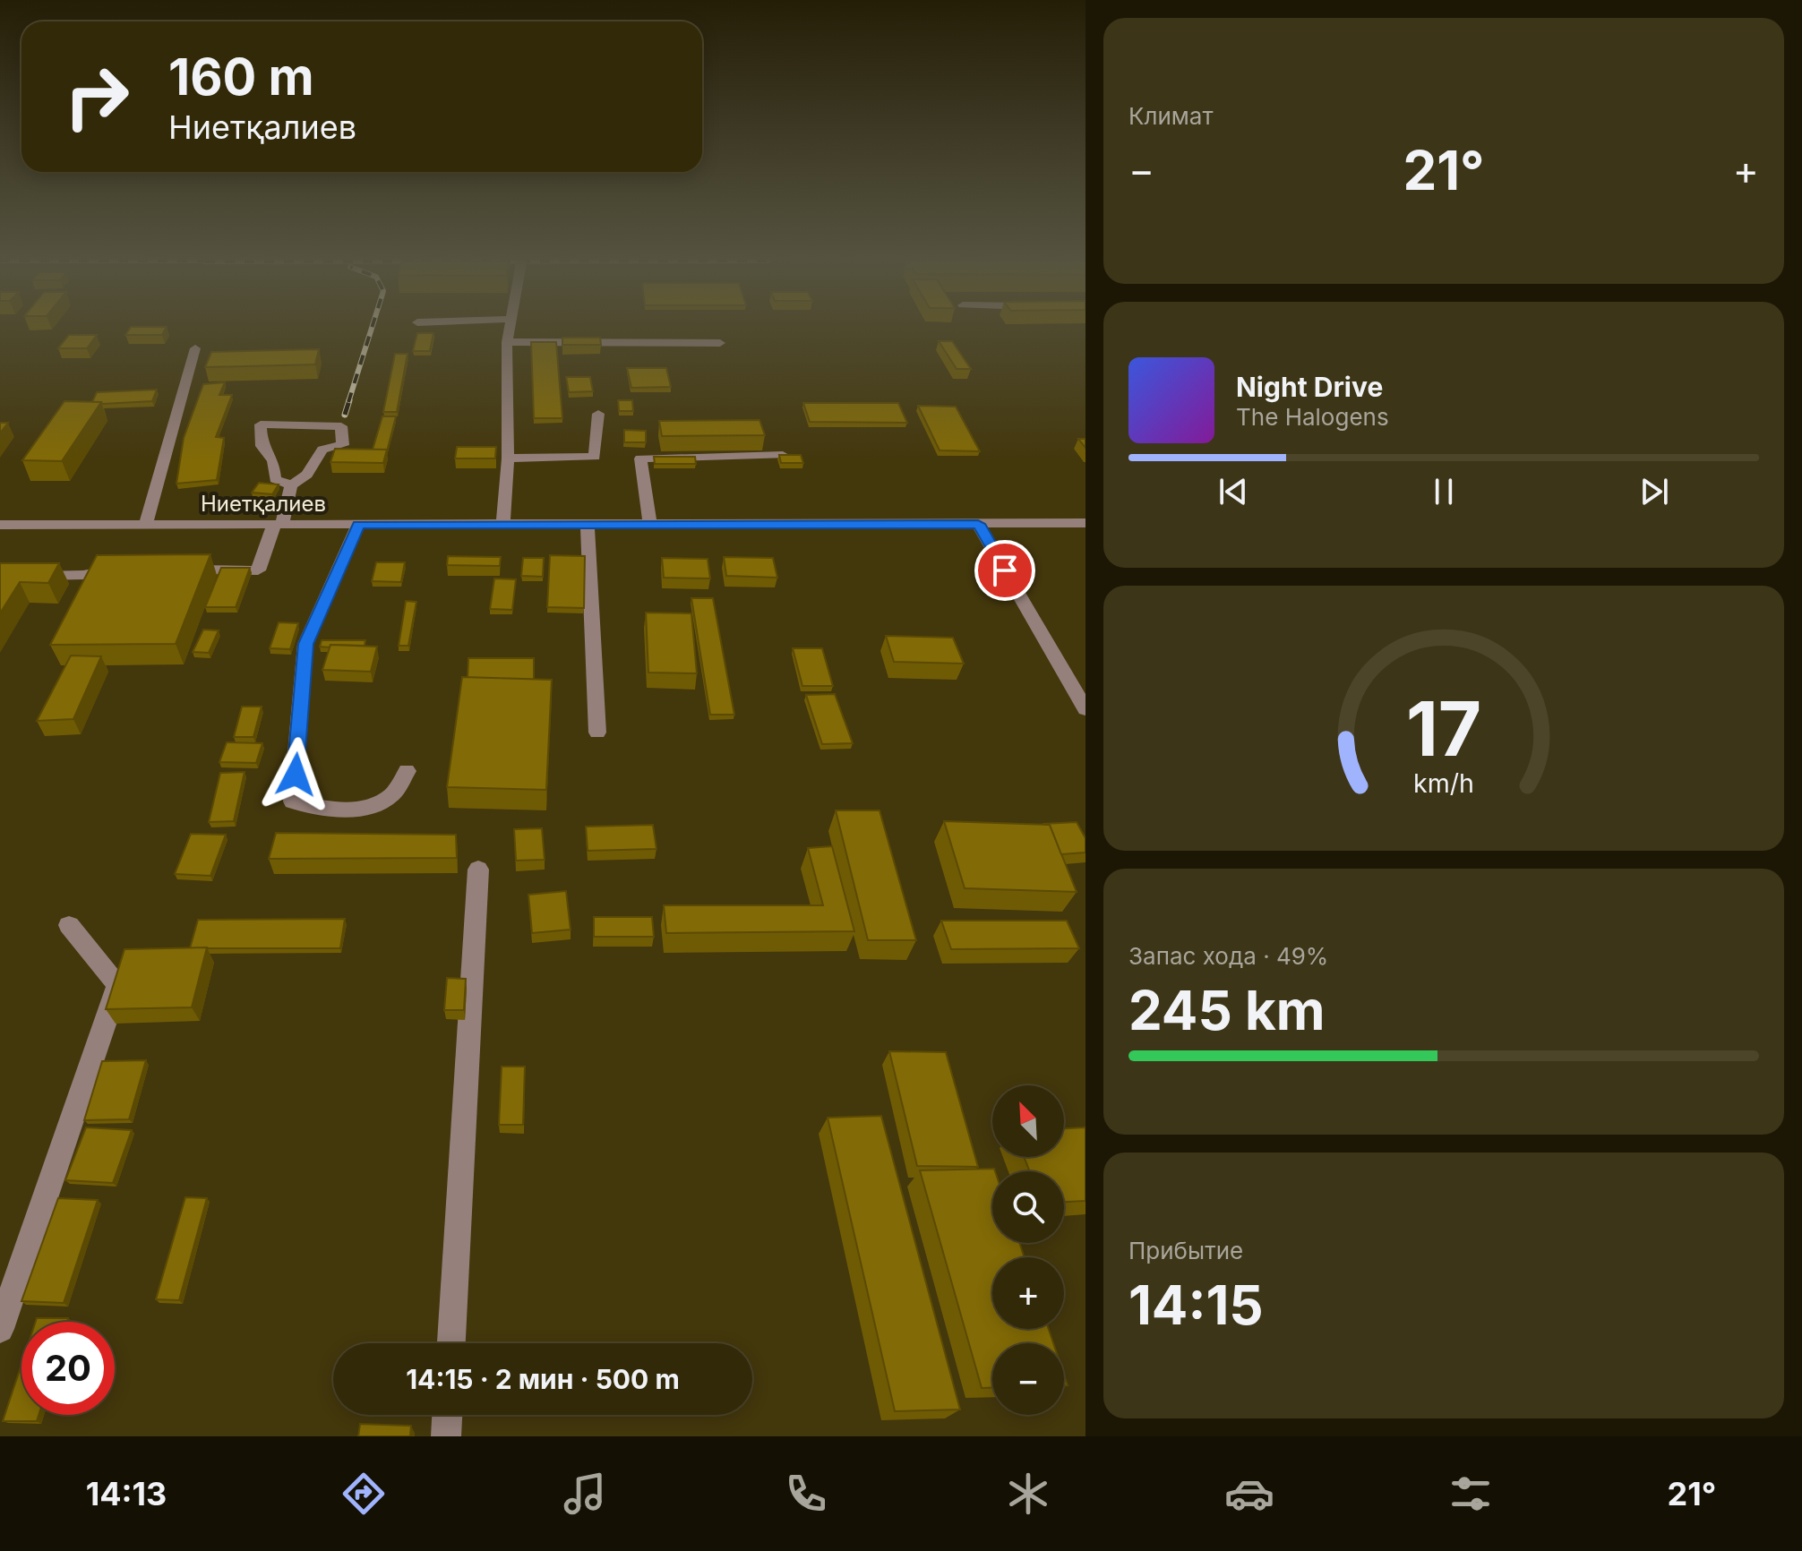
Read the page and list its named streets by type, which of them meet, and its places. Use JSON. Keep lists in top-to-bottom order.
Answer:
{
  "streets": {
    "street": ["Ниетқалиев"]
  },
  "north": "top left",
  "page": {
    "tile": [
      "Климат",
      ["Запас хода · 49%", "245 km"],
      ["Прибытие", "14:15"]
    ],
    "turn": ["160 m", "Ниетқалиев"],
    "heat": ["−", "21°", "+"],
    "song": ["Night Drive", "The Halogens"],
    "map_buttons": ["+", "−"],
    "limit": "20",
    "trip": "14:15 · 2 мин · 500 m",
    "tabs": ["14:13", "21°"],
    "gauge": ["17", "km/h"]
  }
}
